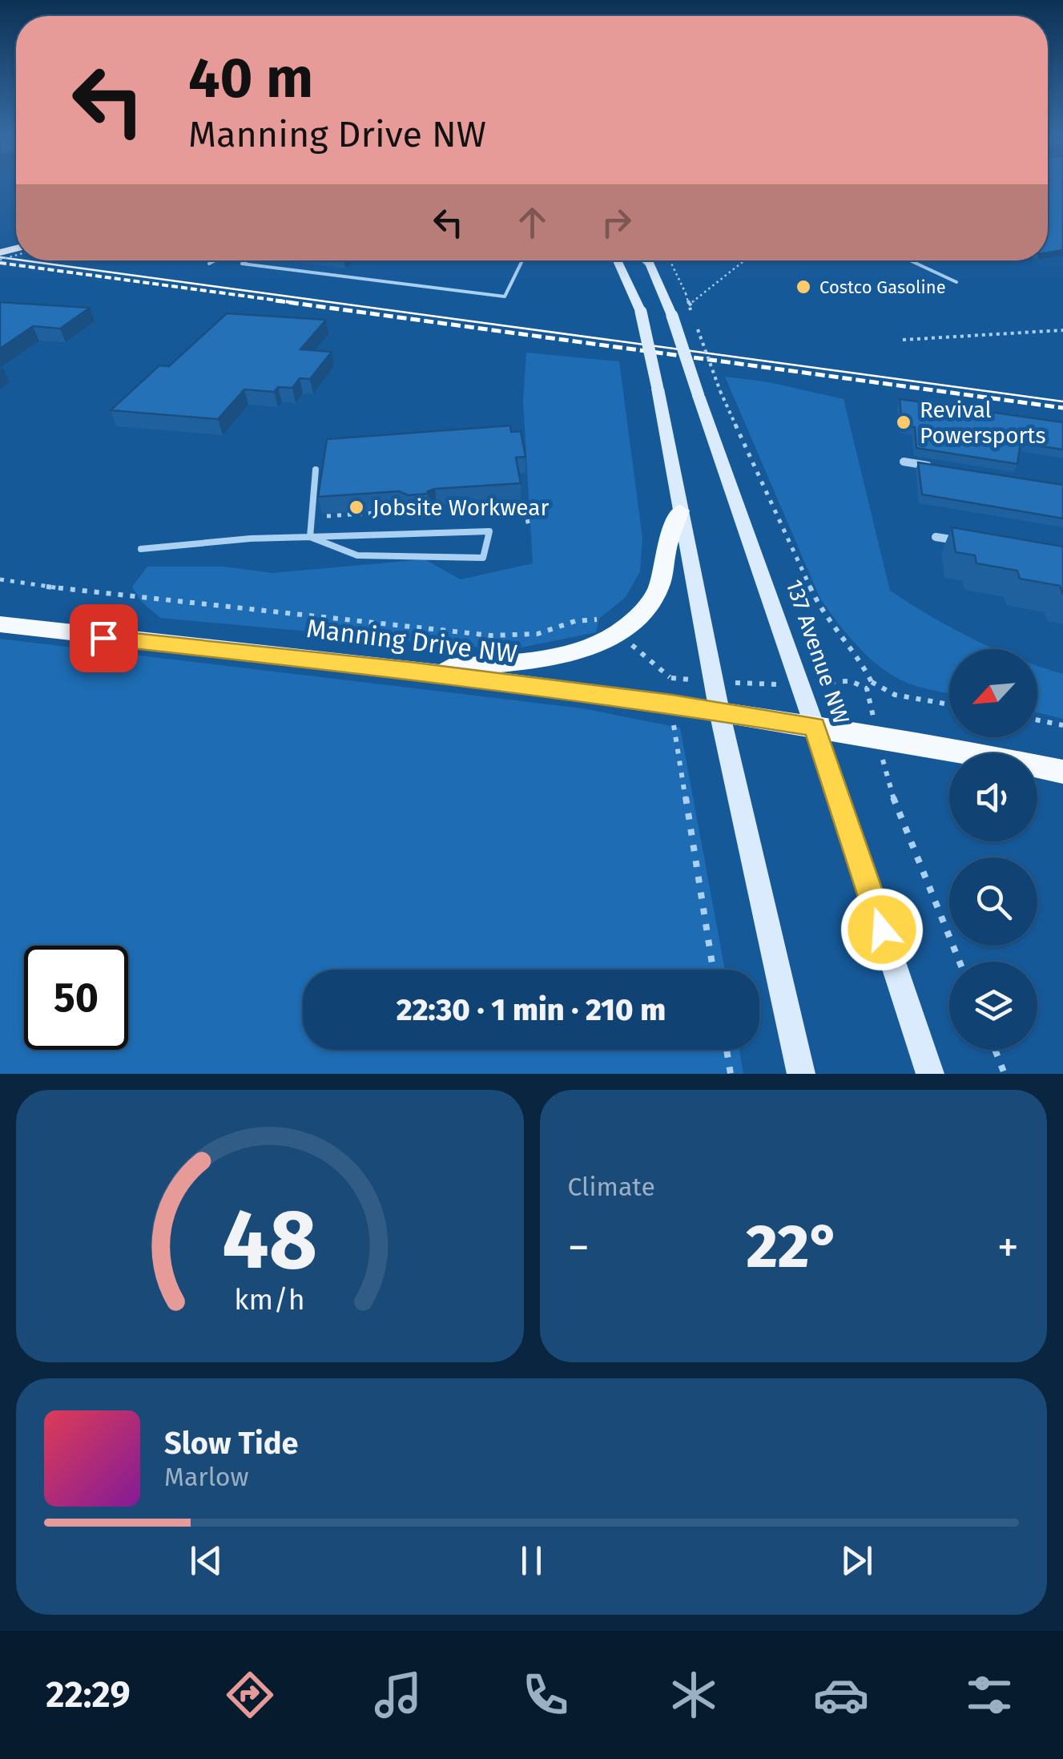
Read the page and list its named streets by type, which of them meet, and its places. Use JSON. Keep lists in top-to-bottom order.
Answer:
{
  "streets": {
    "main road": ["Manning Drive NW", "137 Avenue NW"]
  },
  "crossings": [
    ["Manning Drive NW", "137 Avenue NW"]
  ],
  "places": ["Costco Gasoline", "Revival Powersports", "Jobsite Workwear"],
  "north": "bottom left",
  "page": {
    "turn": ["40 m", "Manning Drive NW"],
    "limit": "50",
    "trip": "22:30 · 1 min · 210 m",
    "tile": "Climate",
    "heat": ["−", "22°", "+"],
    "song": ["Slow Tide", "Marlow"],
    "tabs": "22:29",
    "gauge": ["48", "km/h"]
  }
}
